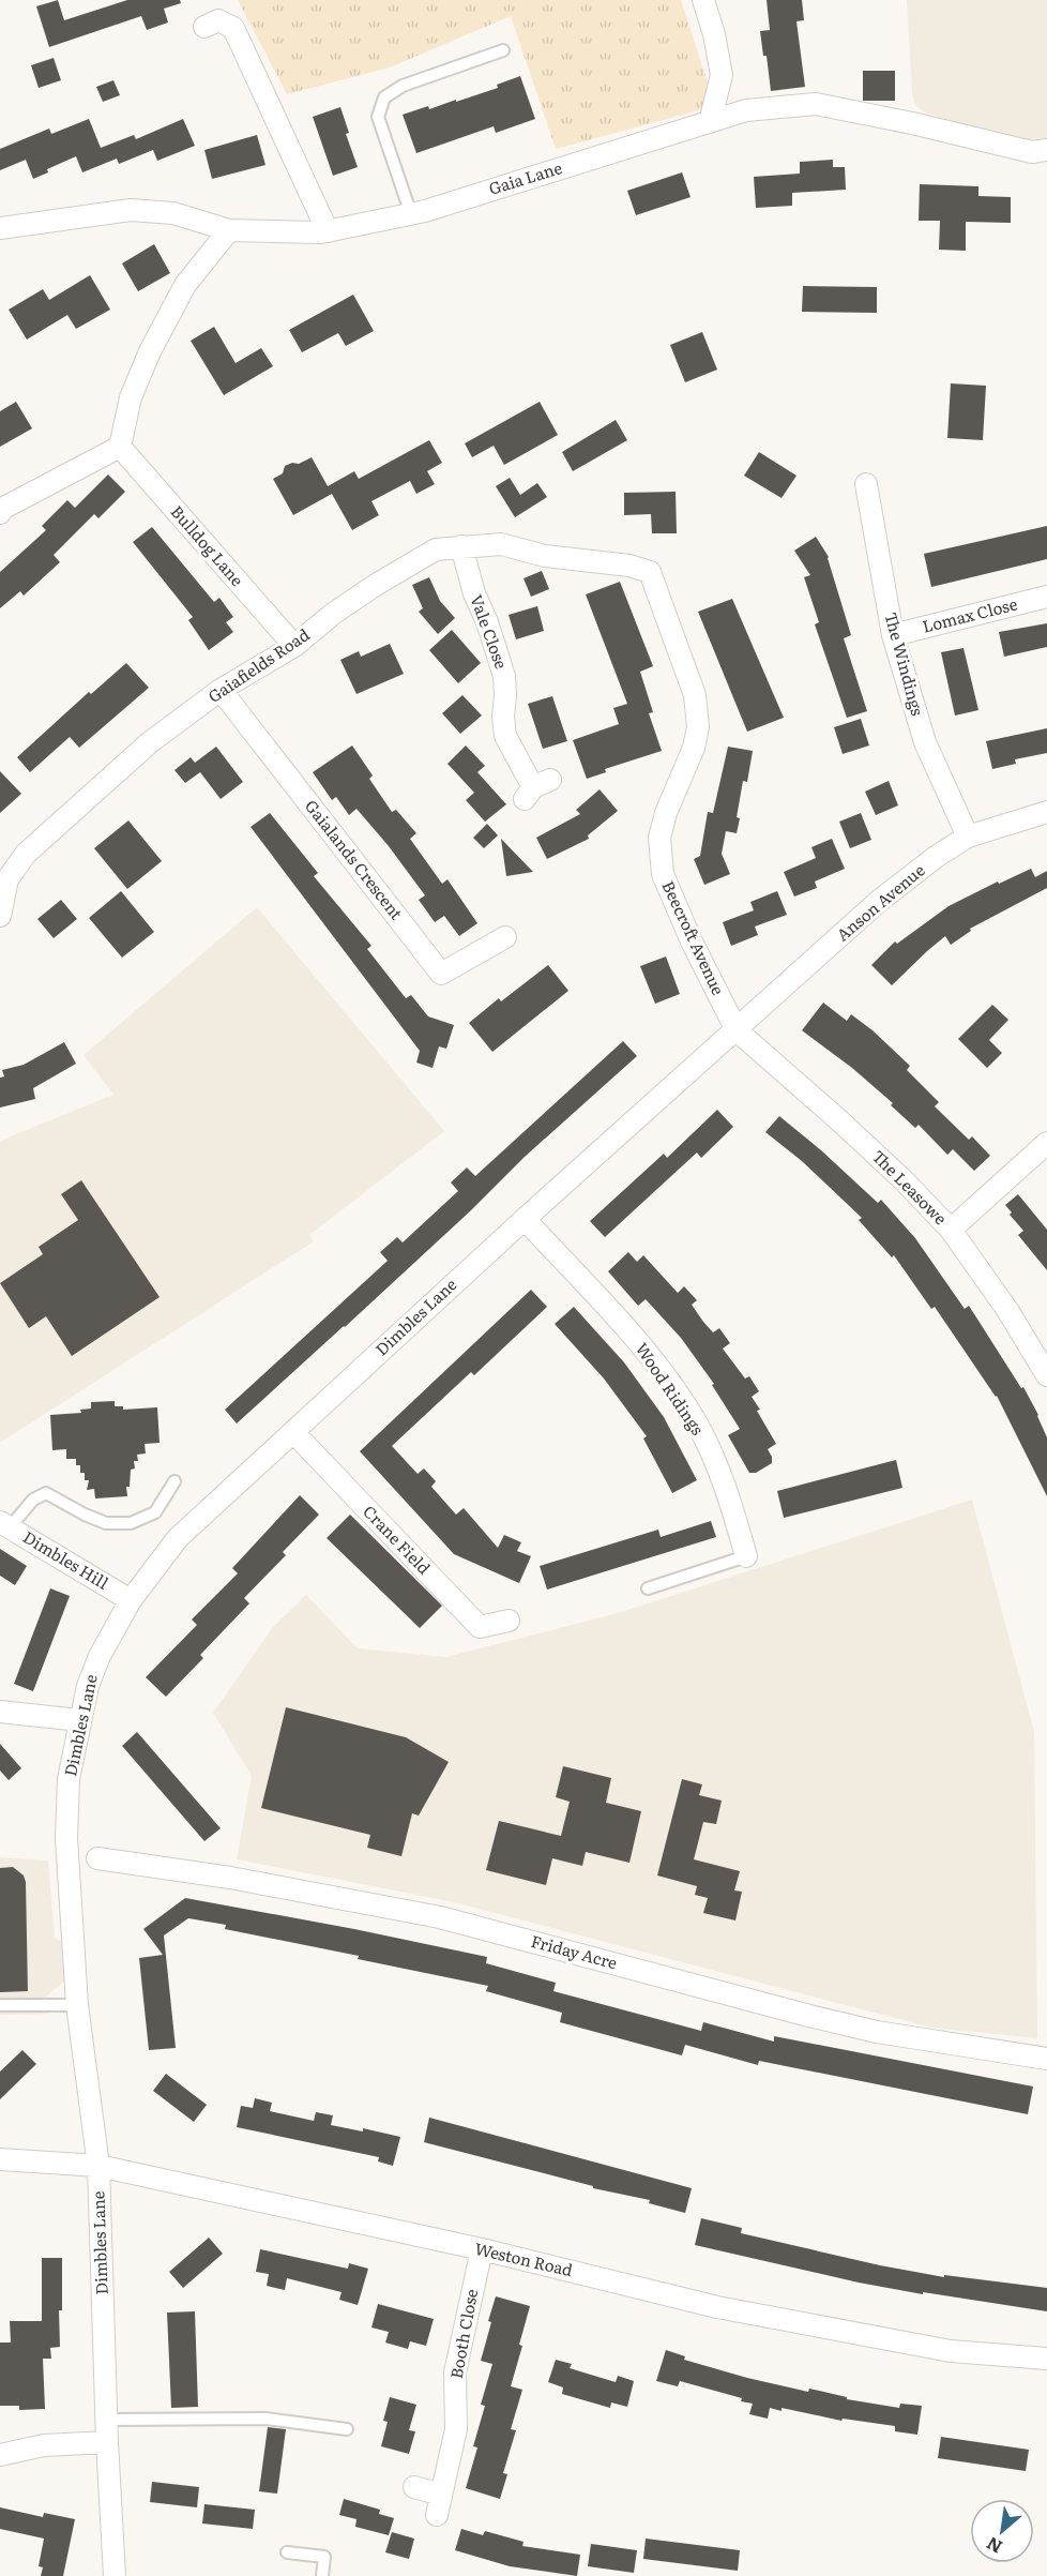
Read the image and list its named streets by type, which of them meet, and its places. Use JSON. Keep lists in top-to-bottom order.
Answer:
{
  "streets": {
    "street": [
      "Gaia Lane",
      "Bulldog Lane",
      "Lomax Close",
      "Vale Close",
      "The Windings",
      "Gaiafields Road",
      "Gaialands Crescent",
      "Anson Avenue",
      "Beecroft Avenue",
      "The Leasowe",
      "Dimbles Lane",
      "Wood Ridings",
      "Crane Field",
      "Dimbles Hill",
      "Friday Acre",
      "Weston Road",
      "Booth Close"
    ]
  },
  "crossings": [
    ["Bulldog Lane", "Gaiafields Road"],
    ["Lomax Close", "The Windings"],
    ["Vale Close", "Gaiafields Road"],
    ["The Windings", "Anson Avenue"],
    ["Gaiafields Road", "Gaialands Crescent"],
    ["Gaiafields Road", "Beecroft Avenue"],
    ["Anson Avenue", "Beecroft Avenue"],
    ["Anson Avenue", "The Leasowe"],
    ["Anson Avenue", "Dimbles Lane"],
    ["Beecroft Avenue", "The Leasowe"],
    ["Beecroft Avenue", "Dimbles Lane"],
    ["The Leasowe", "Dimbles Lane"],
    ["Dimbles Lane", "Wood Ridings"],
    ["Dimbles Lane", "Crane Field"],
    ["Dimbles Lane", "Dimbles Hill"],
    ["Dimbles Lane", "Friday Acre"],
    ["Dimbles Lane", "Weston Road"],
    ["Weston Road", "Booth Close"]
  ],
  "north": "bottom left"
}
